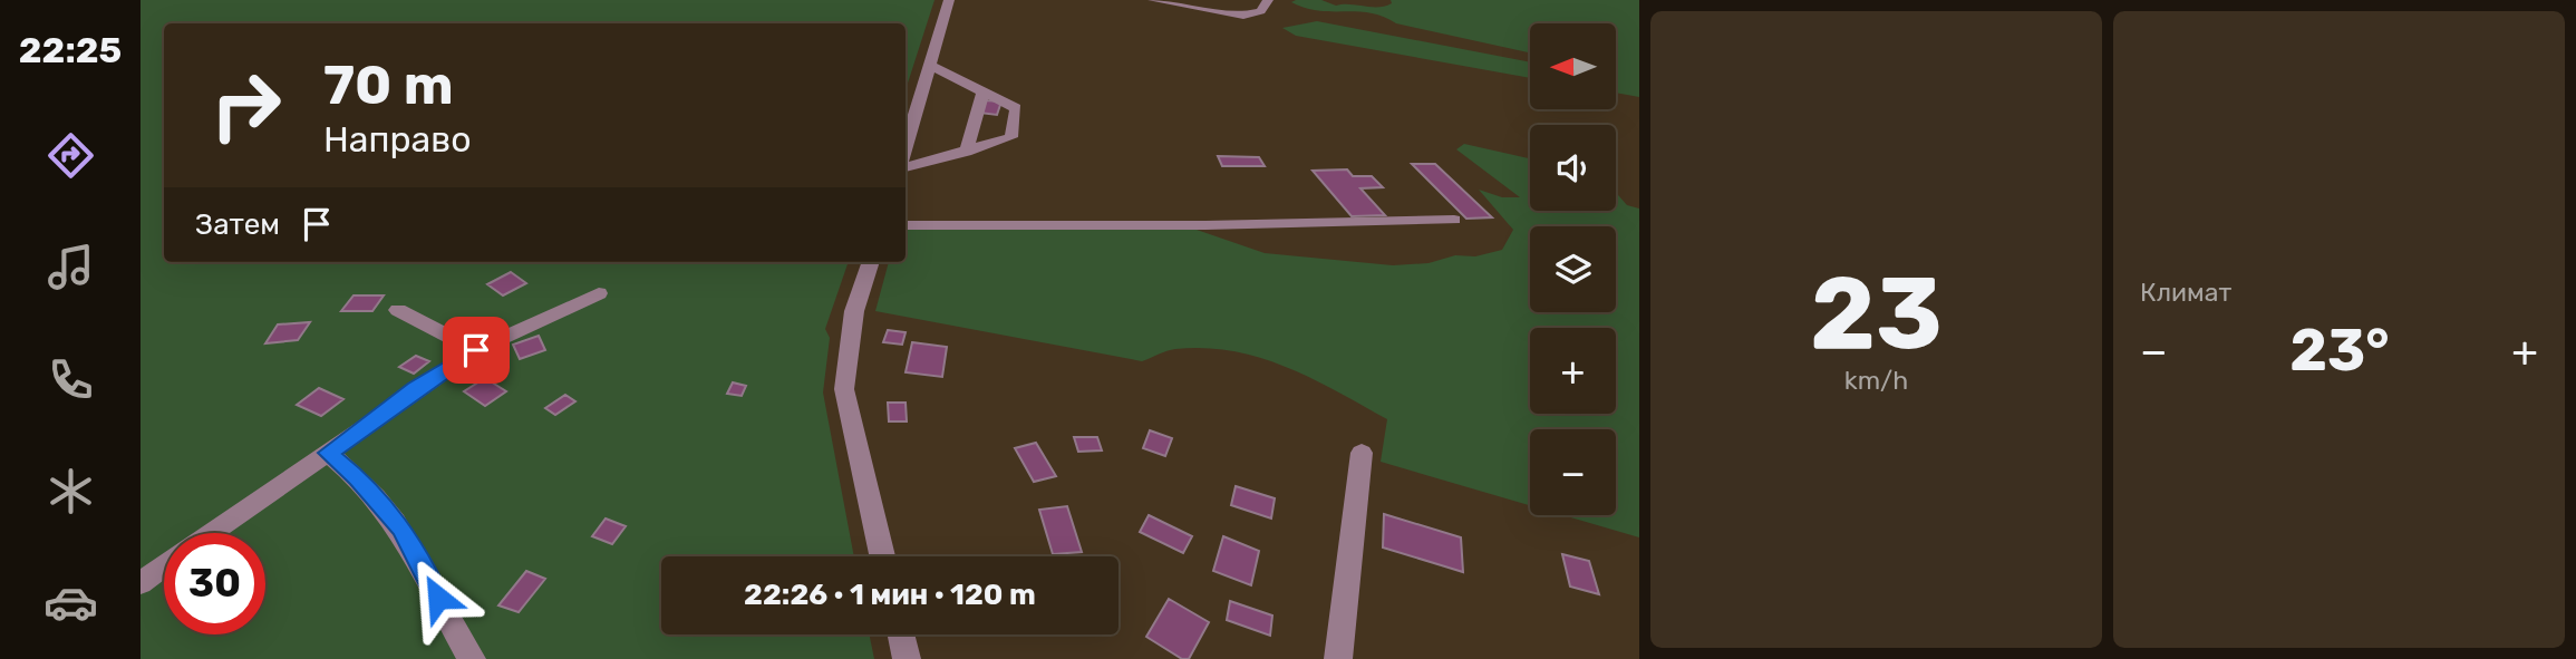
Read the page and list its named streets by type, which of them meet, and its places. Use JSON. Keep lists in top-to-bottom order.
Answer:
{
  "north": "left",
  "page": {
    "tabs": "22:25",
    "tile": [
      ["23", "km/h"],
      "Климат"
    ],
    "map_buttons": ["+", "−"],
    "turn": ["70 m", "Направо"],
    "then": "Затем",
    "heat": ["−", "23°", "+"],
    "limit": "30",
    "trip": "22:26 · 1 мин · 120 m"
  }
}
